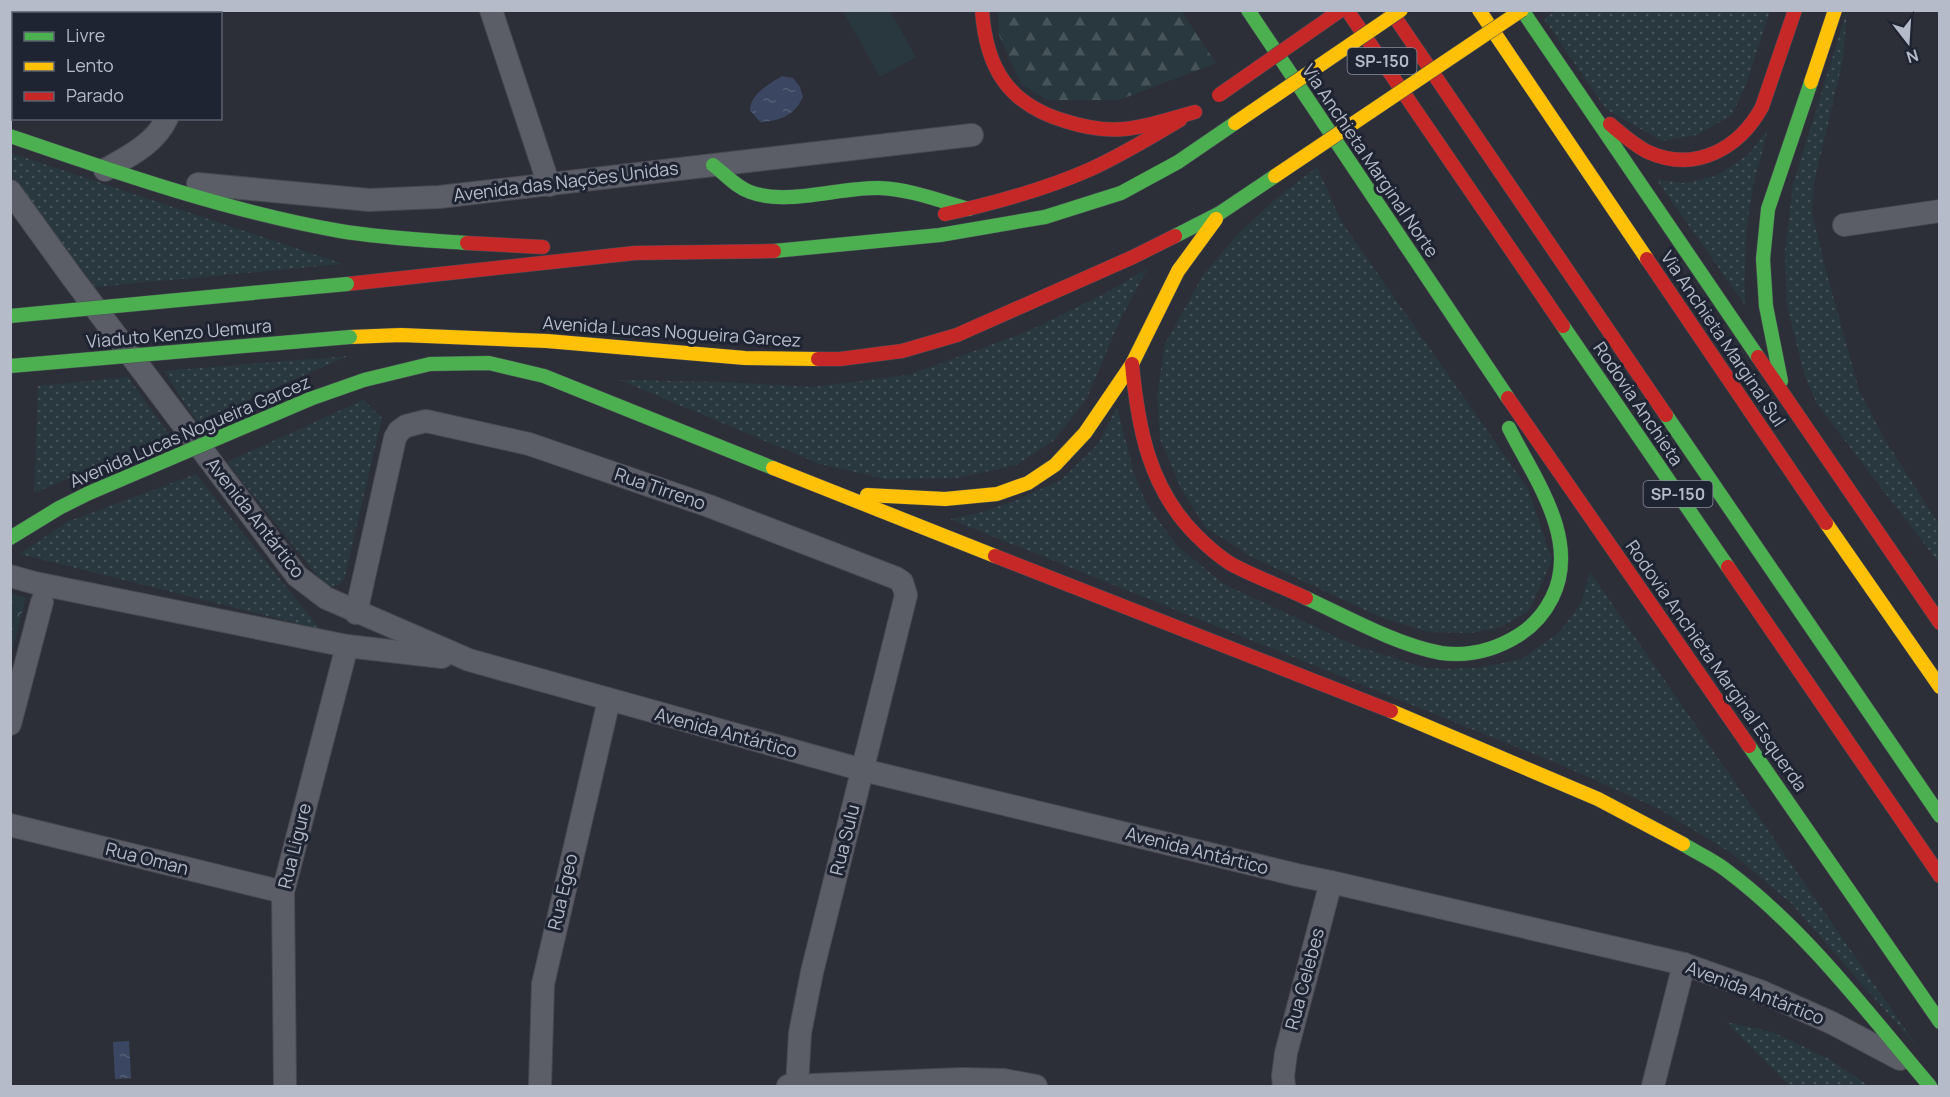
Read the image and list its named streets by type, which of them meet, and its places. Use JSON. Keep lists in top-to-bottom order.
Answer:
{
  "streets": {
    "main road": [
      "SP-150",
      "Via Anchieta Marginal Norte",
      "Avenida das Nações Unidas",
      "Avenida Lucas Nogueira Garcez",
      "Viaduto Kenzo Uemura",
      "Via Anchieta Marginal Sul",
      "Rodovia Anchieta",
      "Rodovia Anchieta Marginal Esquerda"
    ],
    "street": [
      "Rua Tirreno",
      "Avenida Antártico",
      "Rua Sulu",
      "Rua Ligure",
      "Rua Oman",
      "Rua Egeo",
      "Rua Celebes"
    ]
  },
  "crossings": [
    ["Via Anchieta Marginal Norte", "Rodovia Anchieta Marginal Esquerda"],
    ["Avenida Lucas Nogueira Garcez", "Viaduto Kenzo Uemura"],
    ["Avenida Lucas Nogueira Garcez", "Avenida Antártico"],
    ["Rua Tirreno", "Avenida Antártico"],
    ["Rua Tirreno", "Rua Sulu"],
    ["Avenida Antártico", "Rua Sulu"],
    ["Avenida Antártico", "Rua Ligure"],
    ["Avenida Antártico", "Rua Egeo"],
    ["Avenida Antártico", "Rua Celebes"],
    ["Rua Ligure", "Rua Oman"]
  ],
  "legend": ["Livre", "Lento", "Parado"],
  "north": "bottom"
}
